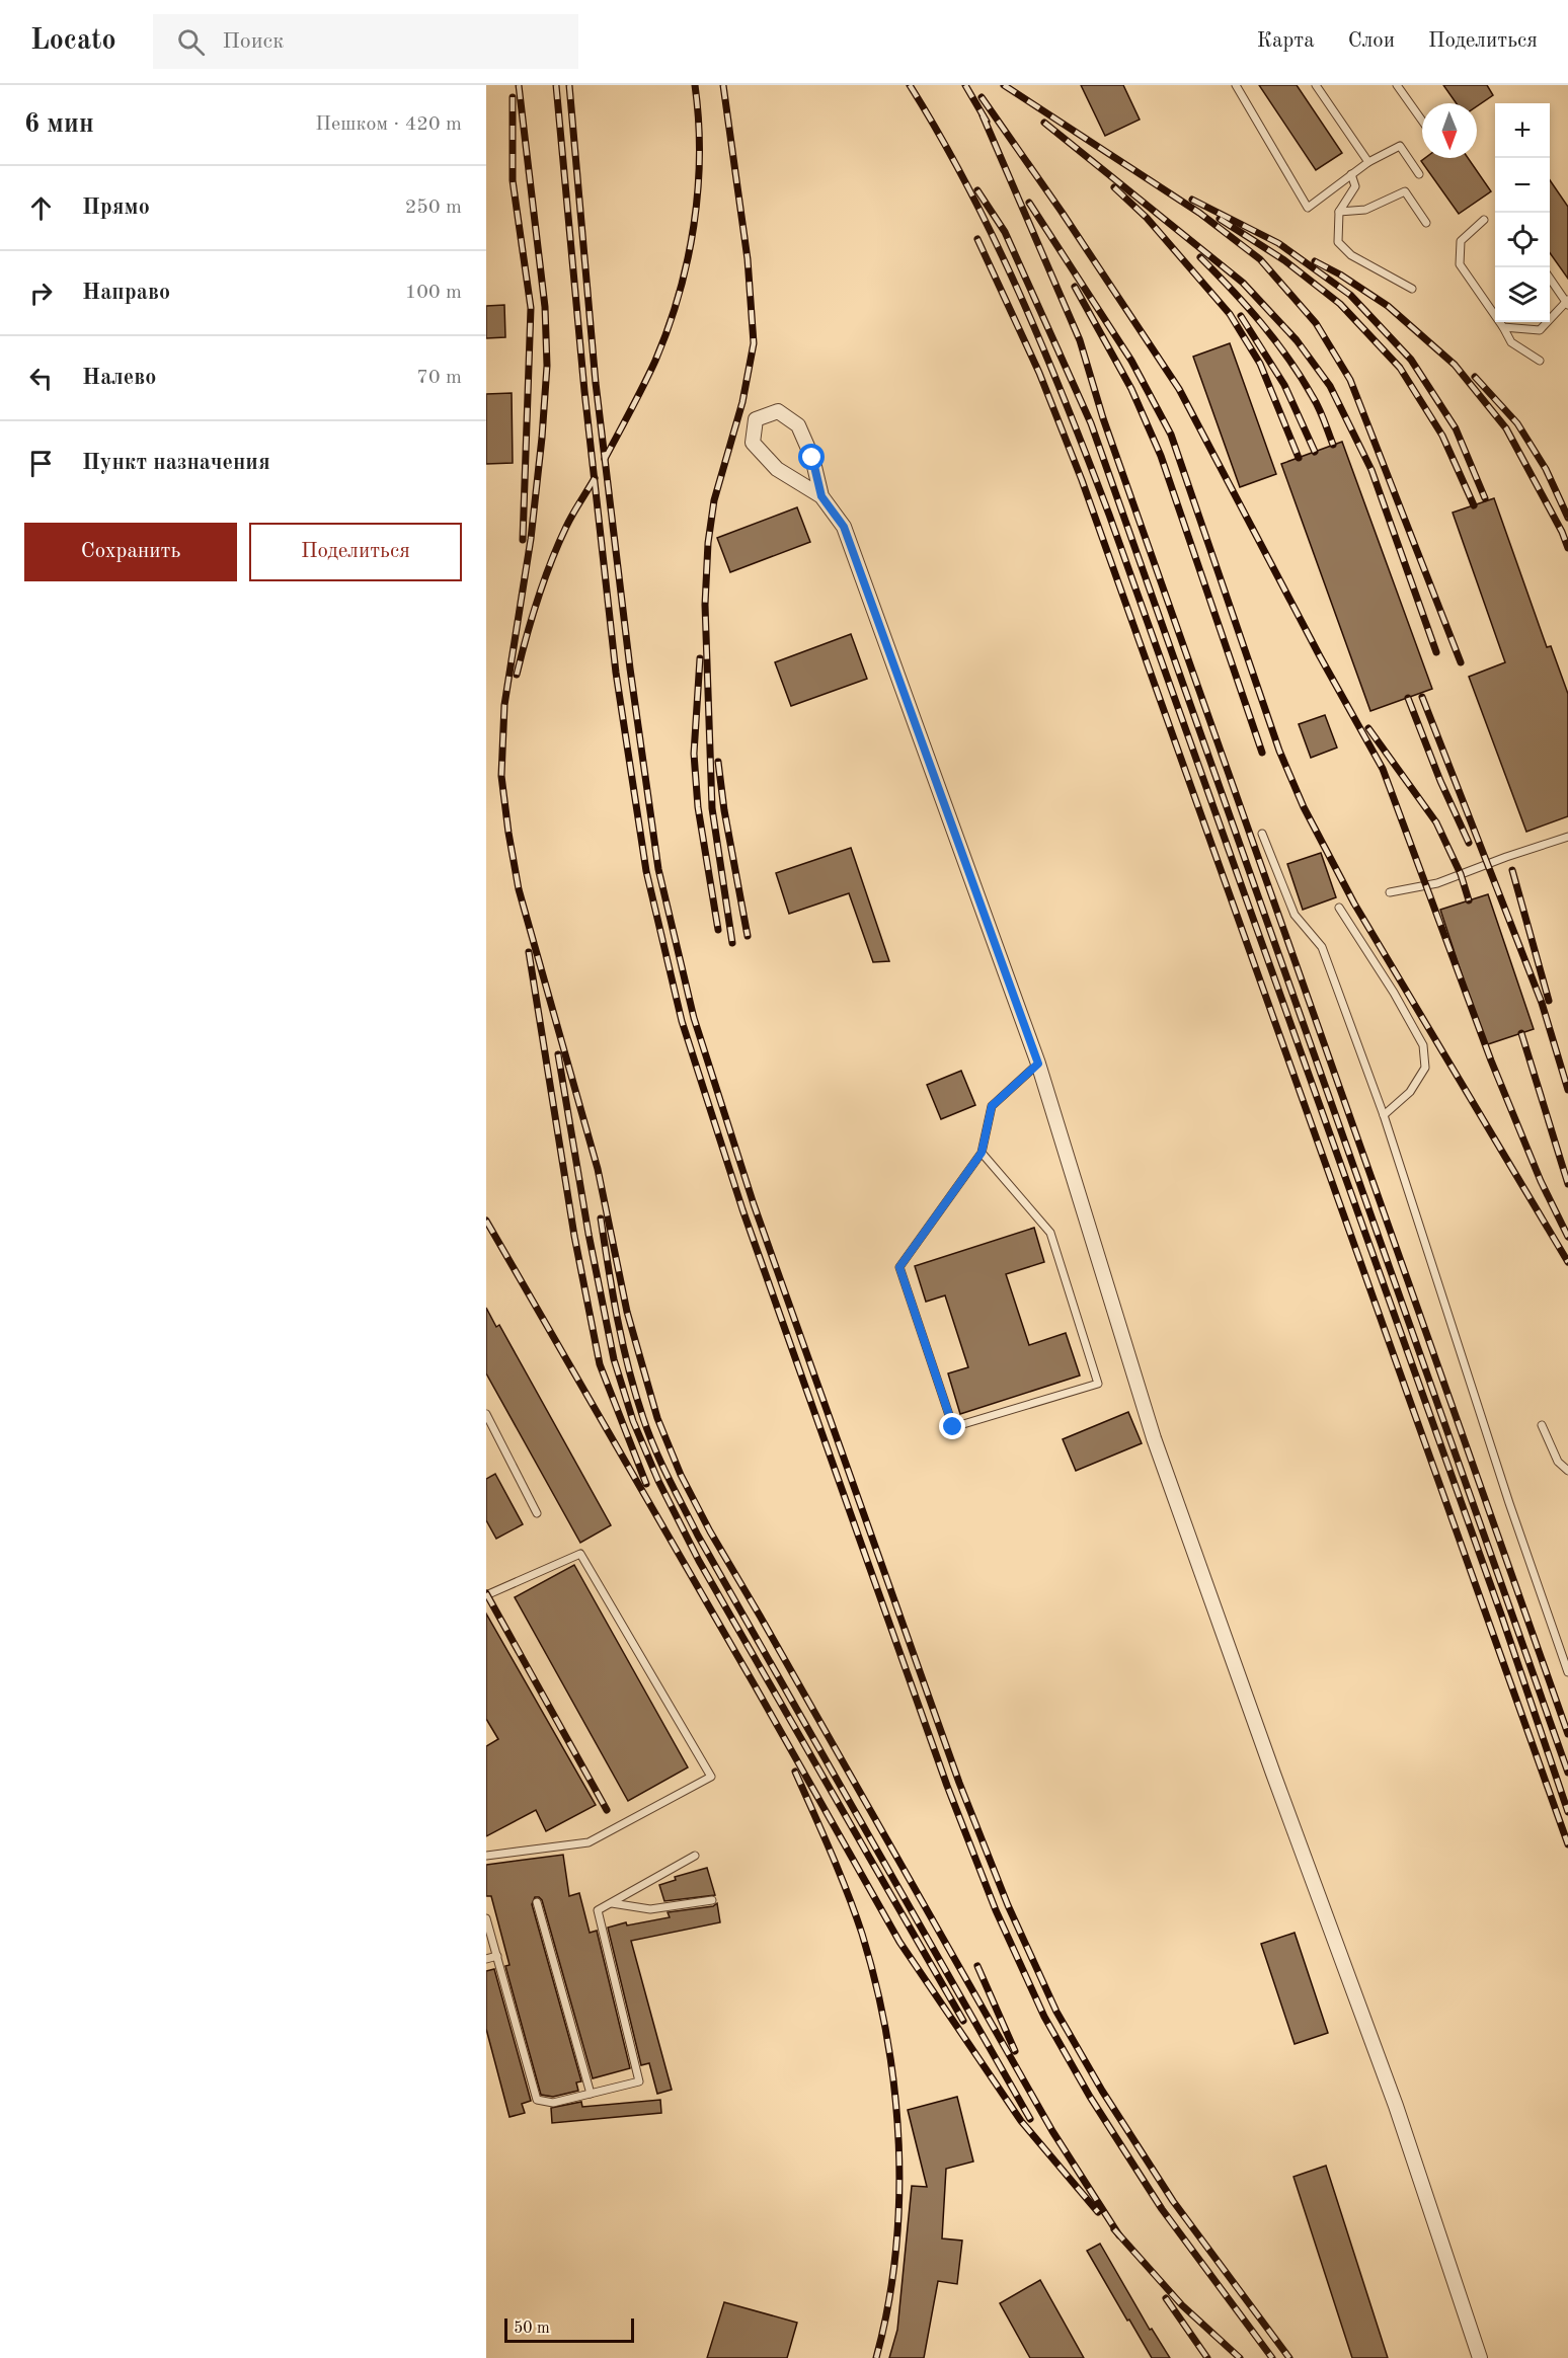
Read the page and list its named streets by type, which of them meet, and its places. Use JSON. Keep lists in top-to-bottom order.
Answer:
{
  "scale_bar": "50 m",
  "north": "bottom",
  "page": {
    "header": "Locato",
    "search": "Поиск",
    "nav": ["Карта", "Слои", "Поделиться"],
    "heading": ["6 мин", "Пешком · 420 m"],
    "map_buttons": ["+", "−"],
    "list": [
      ["Прямо", "250 m"],
      ["Направо", "100 m"],
      ["Налево", "70 m"],
      "Пункт назначения"
    ],
    "buttons": ["Сохранить", "Поделиться"],
    "scale": "50 m"
  }
}
